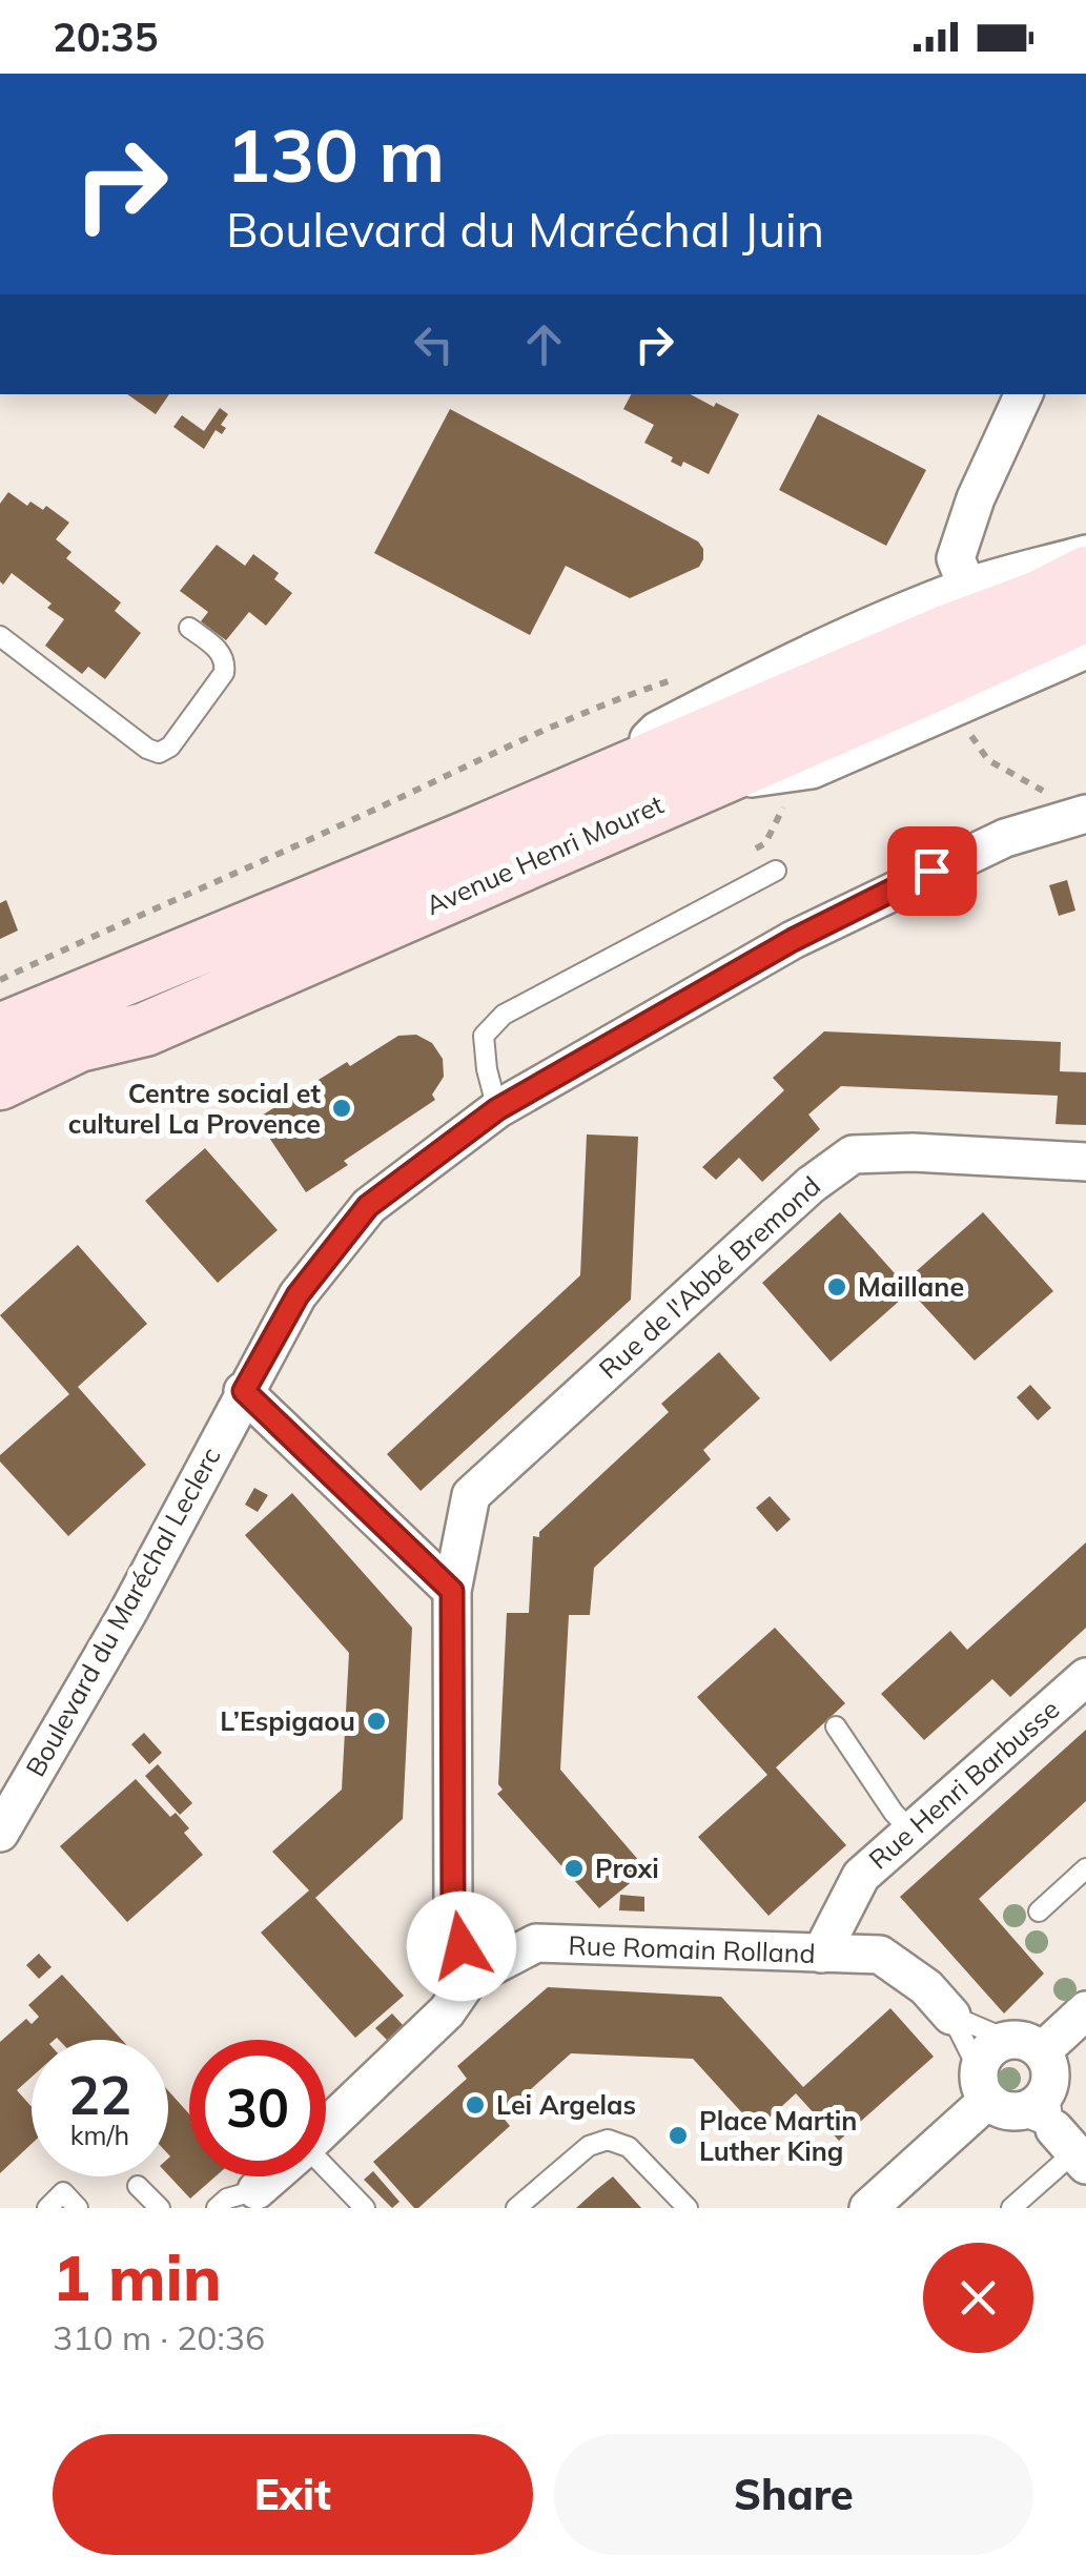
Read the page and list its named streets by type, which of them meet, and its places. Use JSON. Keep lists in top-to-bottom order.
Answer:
{
  "streets": {
    "main road": ["Avenue Henri Mouret"],
    "street": [
      "Rue de l'Abbé Bremond",
      "Boulevard du Maréchal Leclerc",
      "Rue Henri Barbusse",
      "Rue Romain Rolland"
    ]
  },
  "crossings": [
    ["Rue de l'Abbé Bremond", "Rue Romain Rolland"],
    ["Rue Henri Barbusse", "Rue Romain Rolland"]
  ],
  "places": [
    "Centre social et culturel La Provence",
    "Maillane",
    "L’Espigaou",
    "Proxi",
    "Lei Argelas",
    "Place Martin Luther King"
  ],
  "page": {
    "status": "20:35",
    "turn": ["130 m", "Boulevard du Maréchal Juin"],
    "speed": "22 km/h",
    "limit": "30",
    "heading": ["1 min", "310 m · 20:36"],
    "buttons": ["Exit", "Share"]
  }
}
